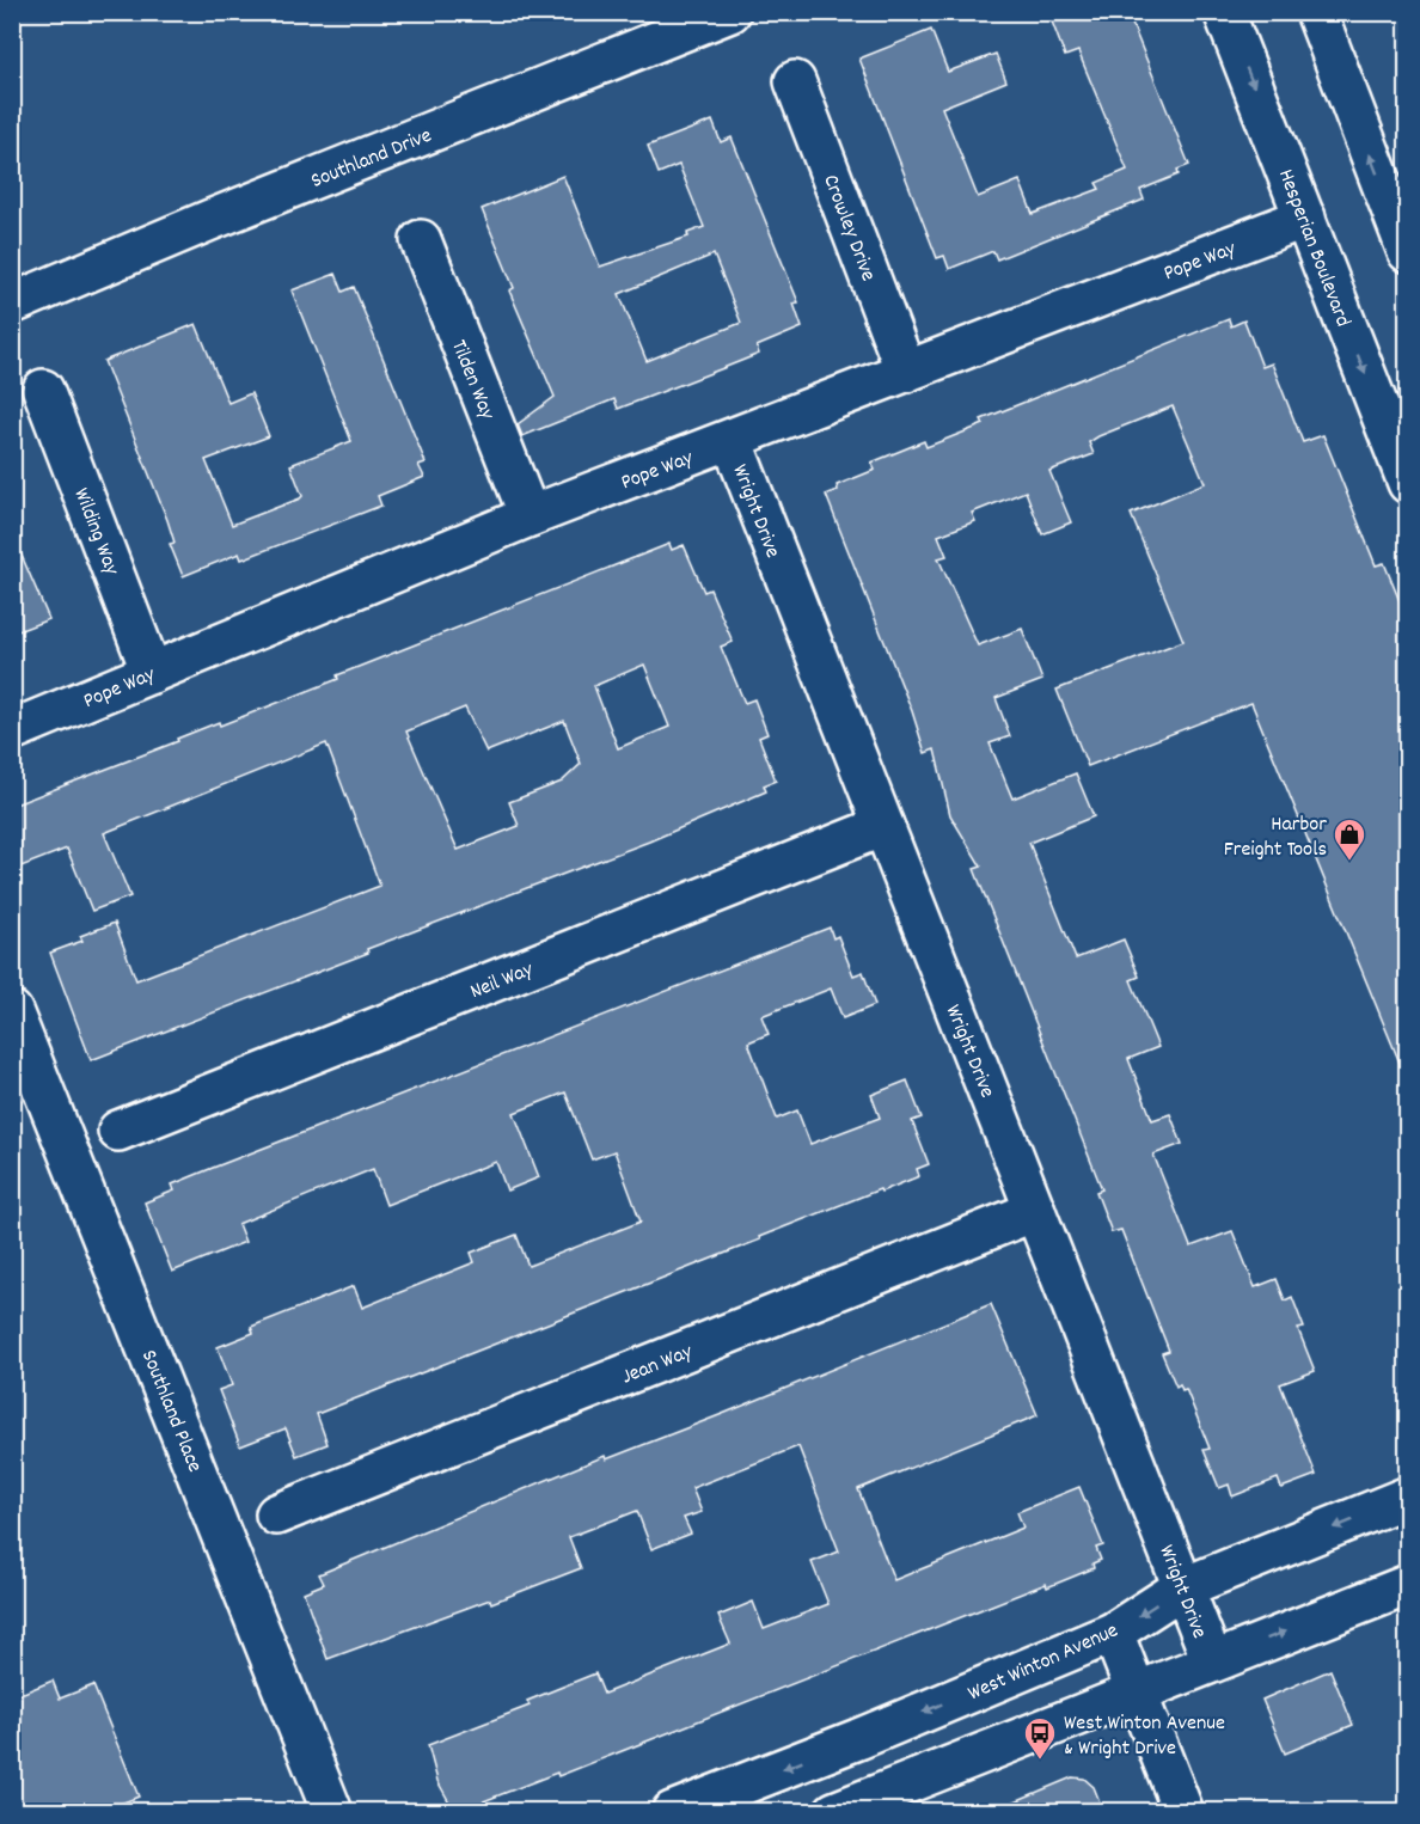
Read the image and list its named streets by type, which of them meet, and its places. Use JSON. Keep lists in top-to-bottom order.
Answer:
{
  "streets": {
    "street": [
      "Southland Drive",
      "Crowley Drive",
      "Hesperian Boulevard",
      "Pope Way",
      "Tilden Way",
      "Wright Drive",
      "Wilding Way",
      "Neil Way",
      "Jean Way",
      "Southland Place",
      "West Winton Avenue"
    ]
  },
  "crossings": [
    ["Crowley Drive", "Pope Way"],
    ["Hesperian Boulevard", "Pope Way"],
    ["Pope Way", "Tilden Way"],
    ["Pope Way", "Wright Drive"],
    ["Pope Way", "Wilding Way"],
    ["Wright Drive", "Neil Way"],
    ["Wright Drive", "Jean Way"],
    ["Wright Drive", "West Winton Avenue"]
  ],
  "places": {
    "shop": ["Harbor Freight Tools"],
    "bus stop": ["West Winton Avenue & Wright Drive"]
  }
}
